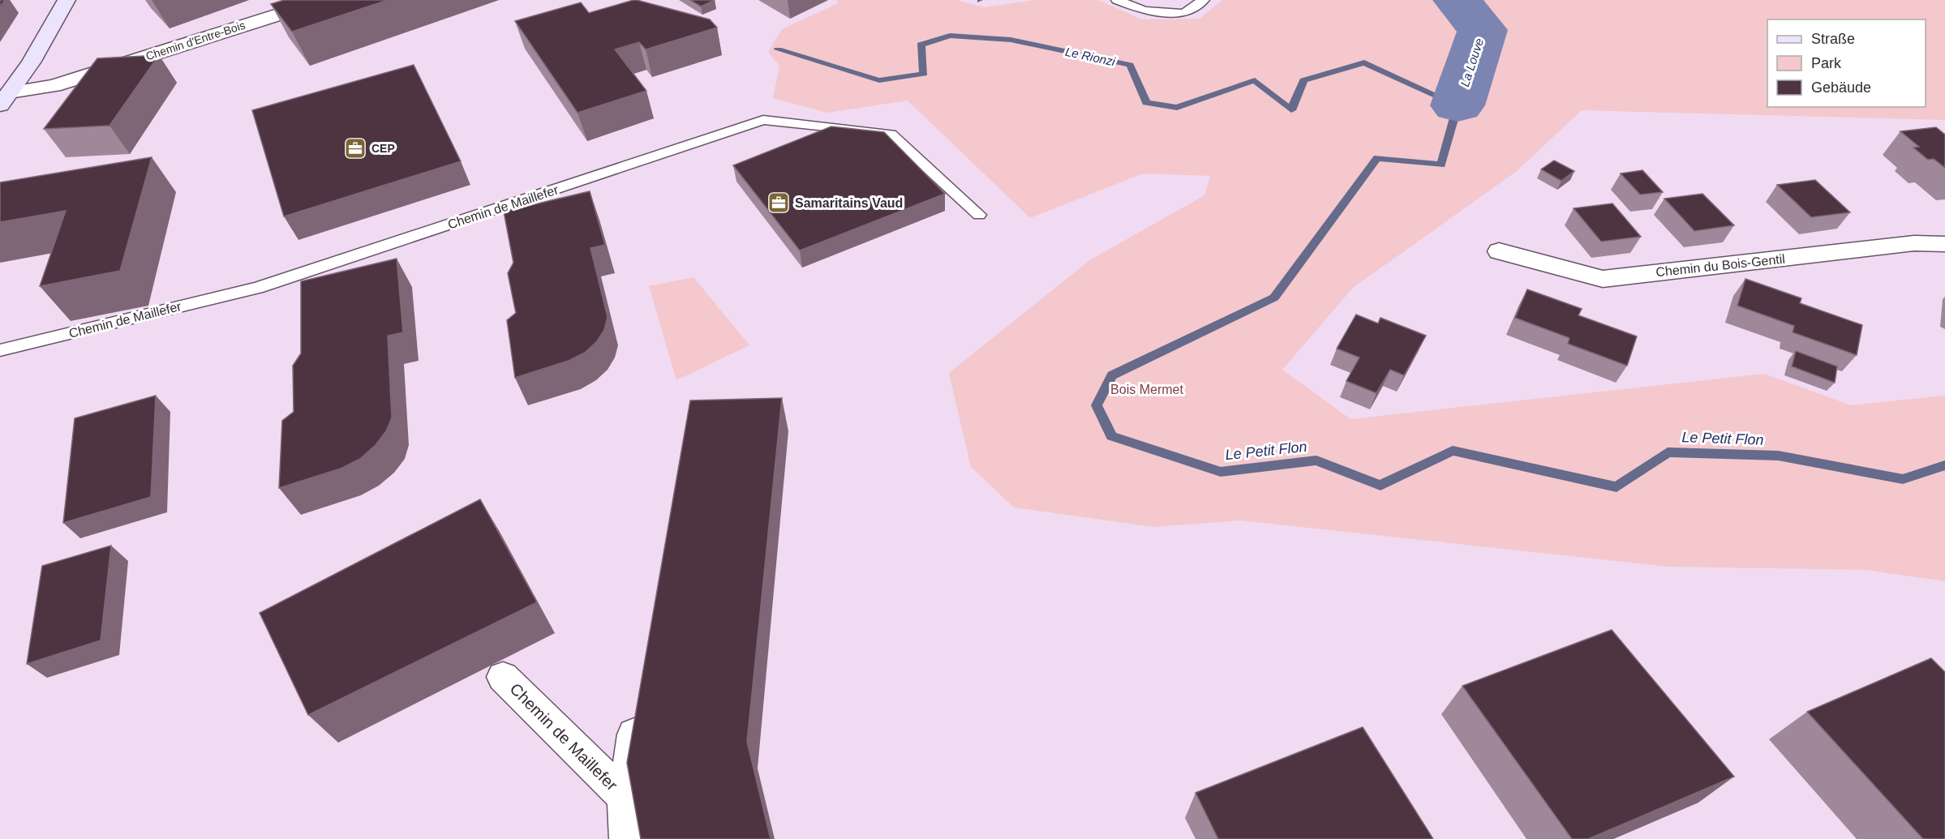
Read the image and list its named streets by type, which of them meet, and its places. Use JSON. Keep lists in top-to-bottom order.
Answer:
{
  "streets": {
    "street": ["Chemin d'Entre-Bois", "Chemin de Maillefer", "Chemin du Bois-Gentil"]
  },
  "water": ["Le Rionzi", "La Louve", "Le Petit Flon"],
  "parks": ["Bois Mermet"],
  "places": {
    "office": ["CEP", "Samaritains Vaud"]
  },
  "legend": ["Straße", "Park", "Gebäude"]
}
